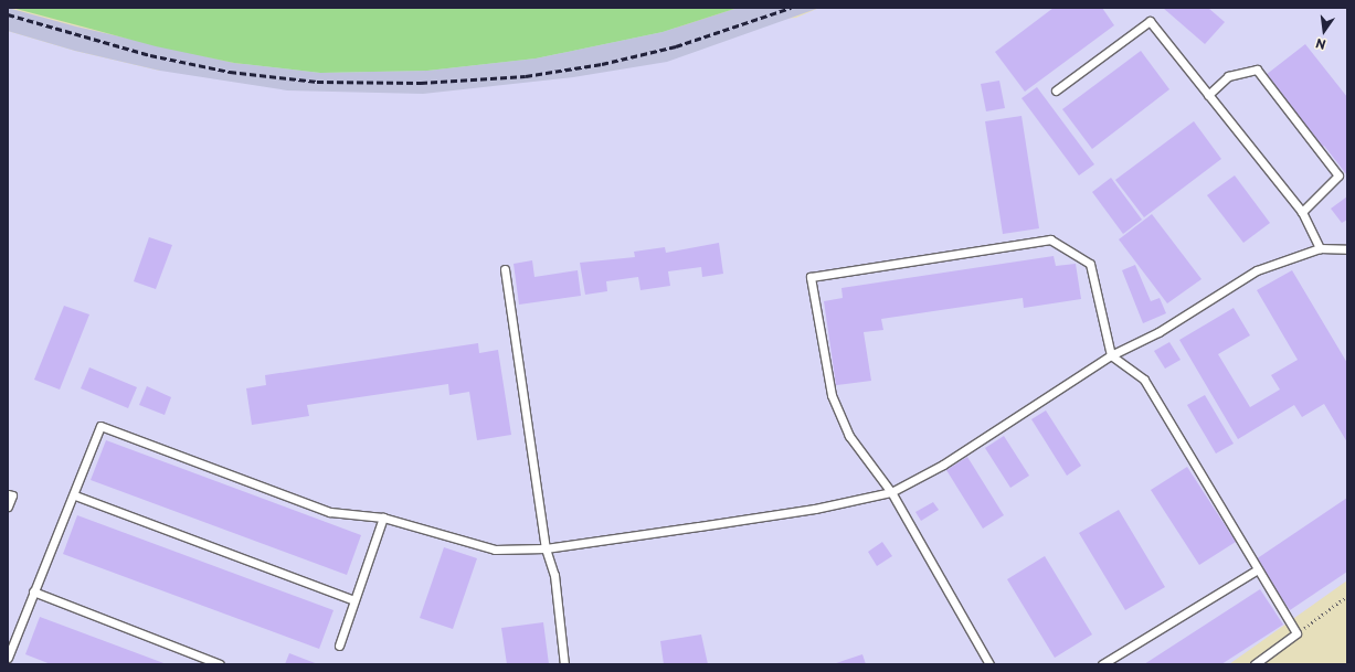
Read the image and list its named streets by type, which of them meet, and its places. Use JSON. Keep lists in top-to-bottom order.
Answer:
{
  "north": "bottom"
}
